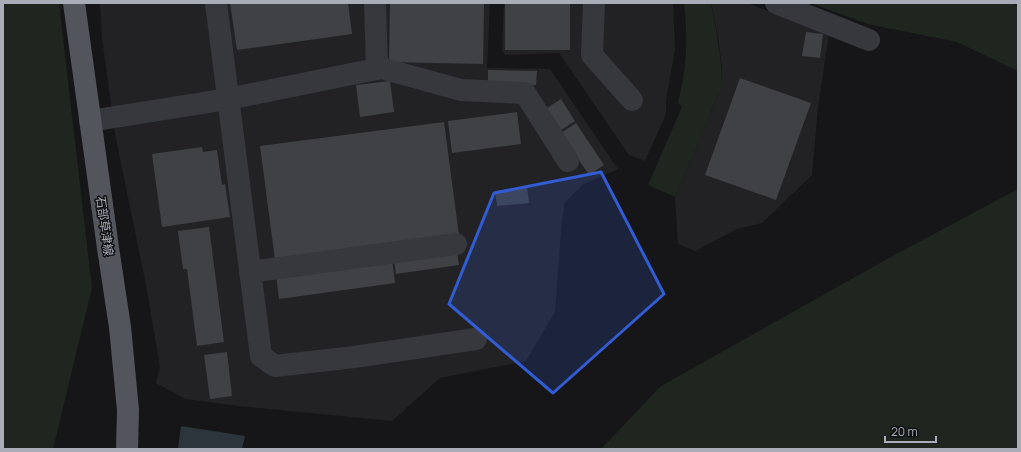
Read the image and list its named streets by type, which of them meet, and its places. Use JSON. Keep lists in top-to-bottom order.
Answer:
{
  "streets": {
    "main road": ["石部草津線"]
  },
  "scale_bar": "20 m"
}
